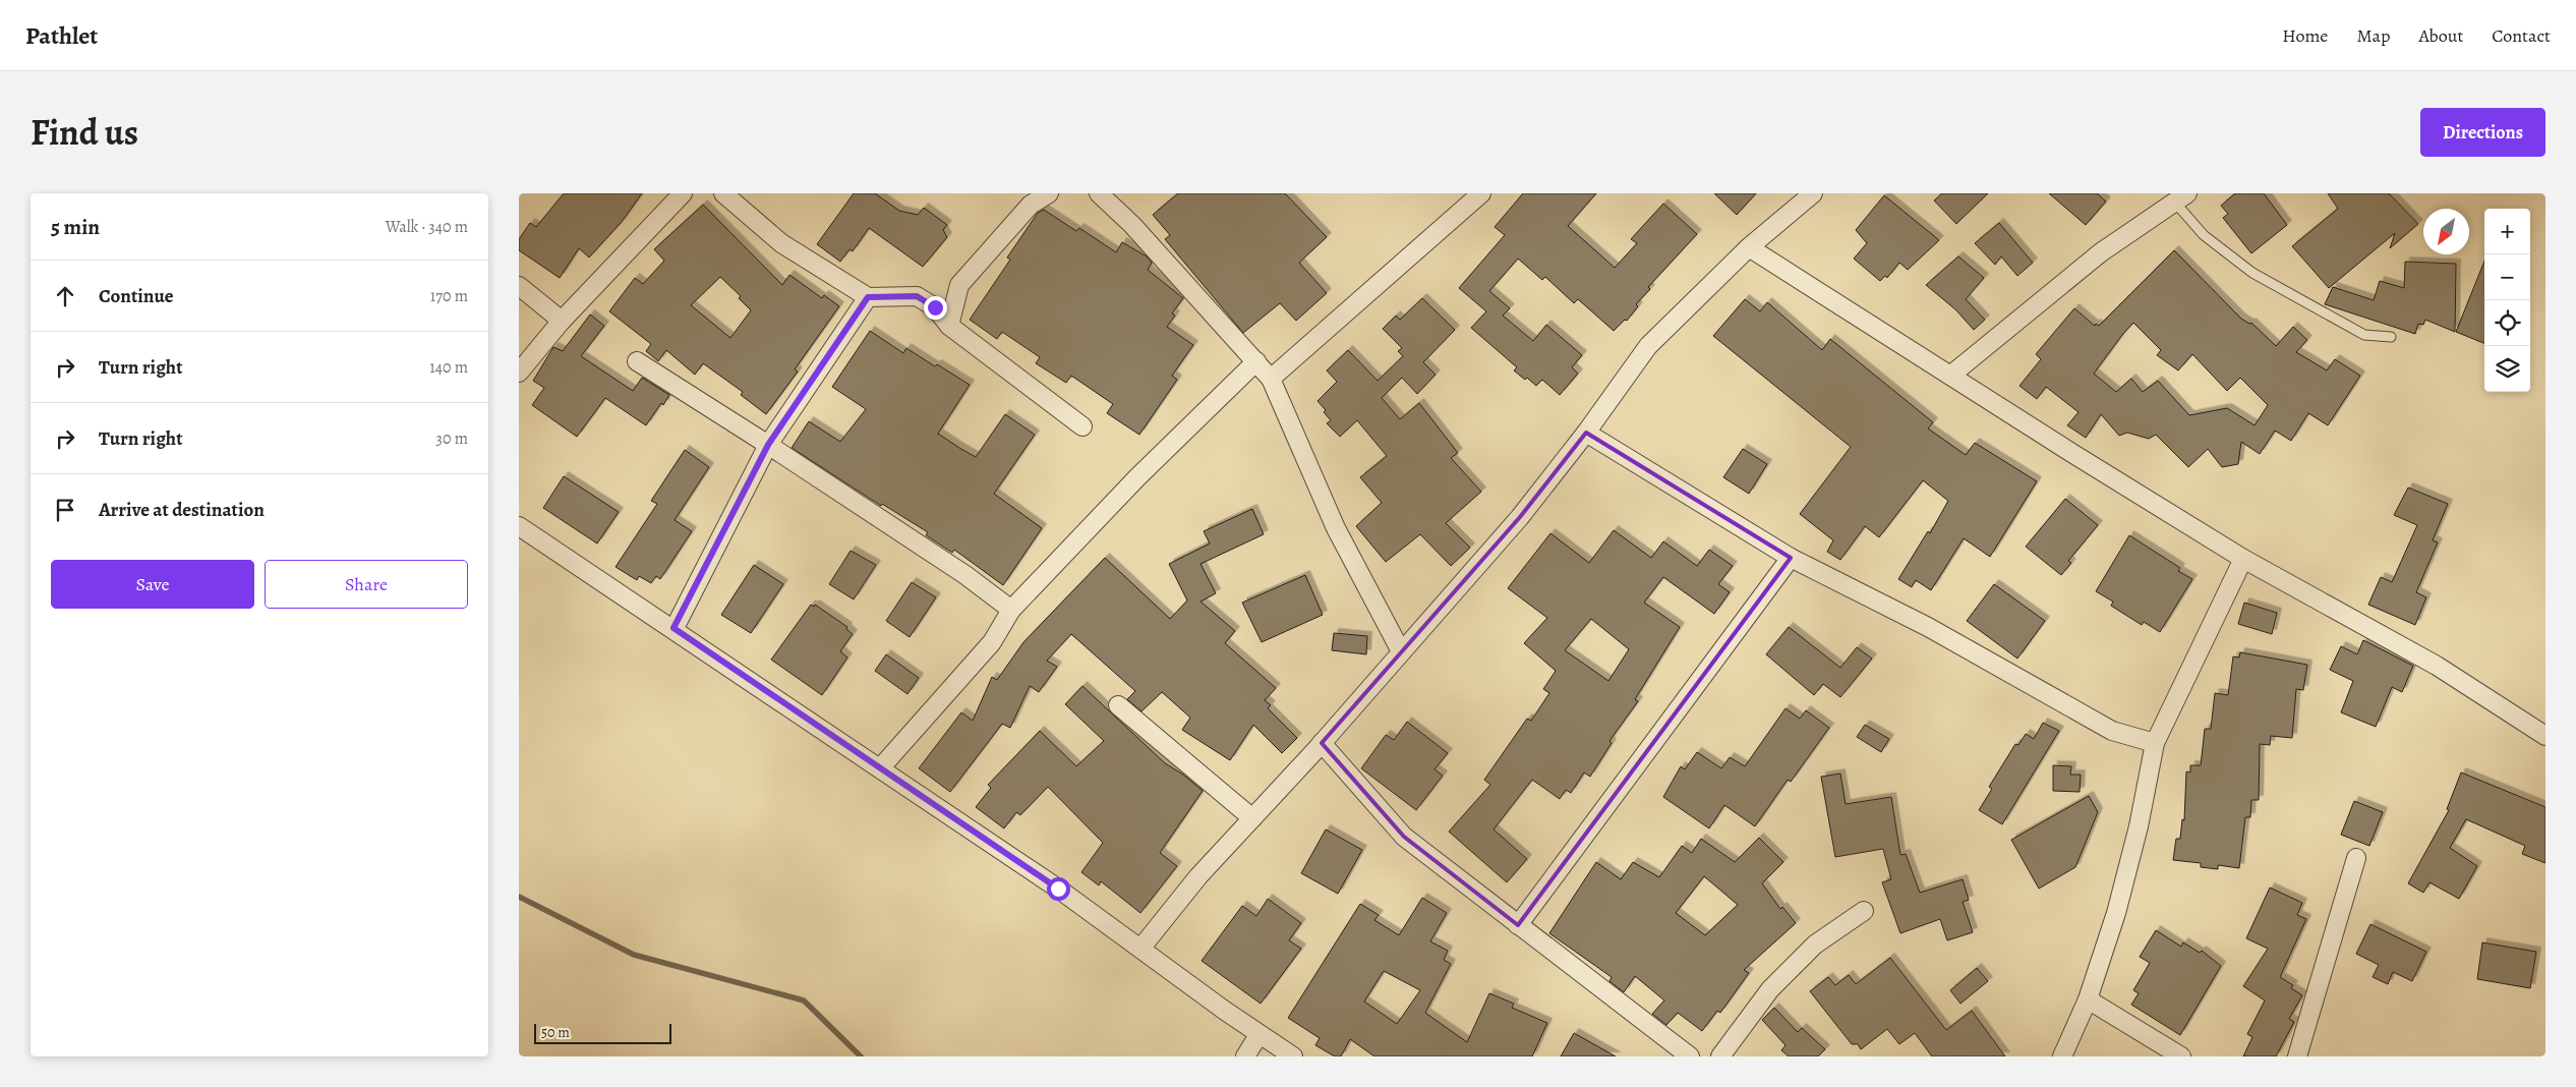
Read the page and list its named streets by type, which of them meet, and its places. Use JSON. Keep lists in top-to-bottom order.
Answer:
{
  "scale_bar": "50 m",
  "north": "bottom left",
  "page": {
    "header": "Pathlet",
    "nav": [
      "Home",
      "Map",
      "About",
      "Contact"
    ],
    "title": "Find us",
    "buttons": [
      "Directions",
      ["Save", "Share"]
    ],
    "heading": ["5 min", "Walk · 340 m"],
    "map_buttons": ["+", "−"],
    "list": [
      ["Continue", "170 m"],
      ["Turn right", "140 m"],
      ["Turn right", "30 m"],
      "Arrive at destination"
    ],
    "scale": "50 m"
  }
}
